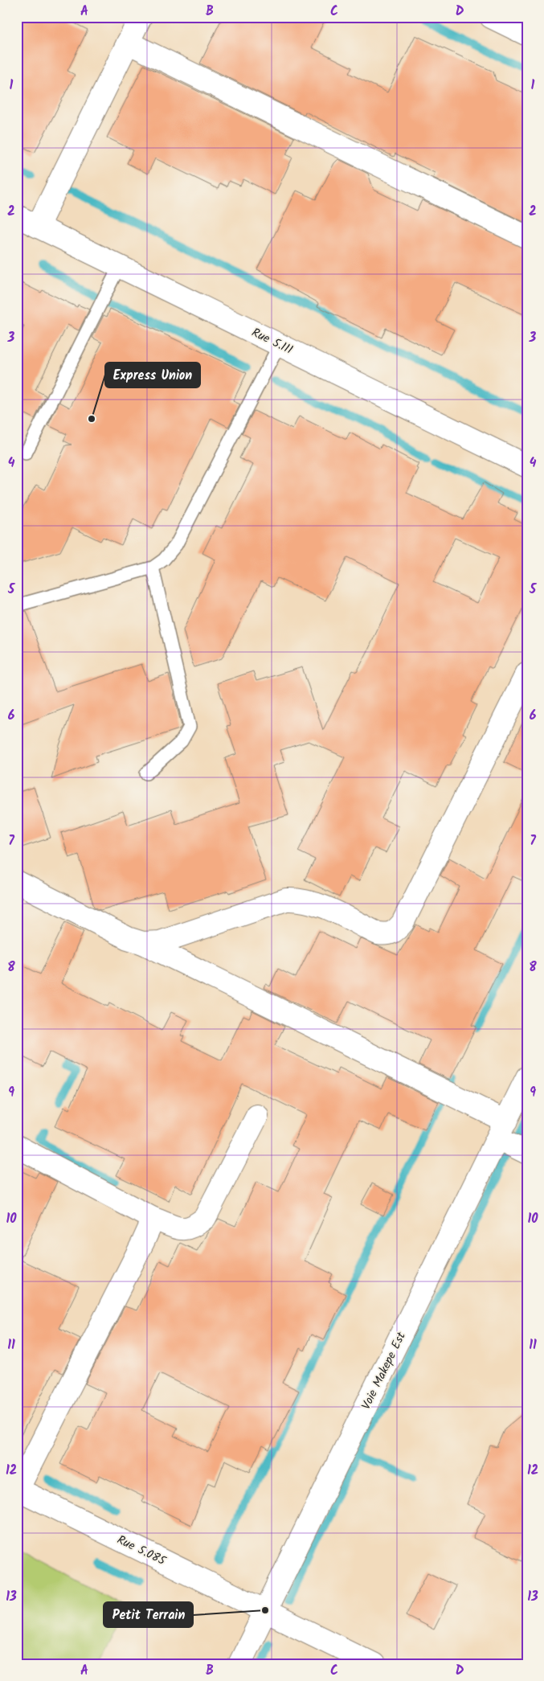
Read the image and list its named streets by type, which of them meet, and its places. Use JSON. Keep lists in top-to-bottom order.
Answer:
{
  "streets": {
    "street": ["Rue 5.111", "Voie Makepe Est", "Rue 5.085"]
  },
  "crossings": [
    ["Voie Makepe Est", "Rue 5.085"]
  ],
  "places": ["Express Union", "Petit Terrain"],
  "grid": {
    "columns": [
      "A",
      "B",
      "C",
      "D"
    ],
    "rows": [
      "1",
      "2",
      "3",
      "4",
      "5",
      "6",
      "7",
      "8",
      "9",
      "10",
      "11",
      "12",
      "13"
    ]
  }
}
